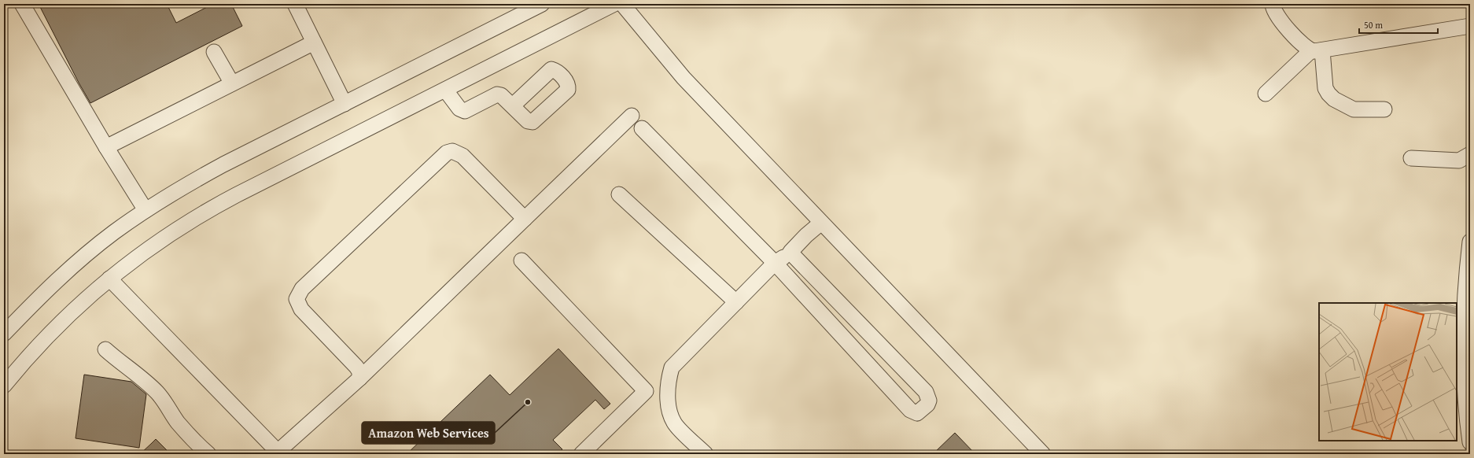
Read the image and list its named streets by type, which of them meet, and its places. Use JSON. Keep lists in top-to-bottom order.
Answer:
{
  "places": ["Amazon Web Services"],
  "scale_bar": "50 m"
}
